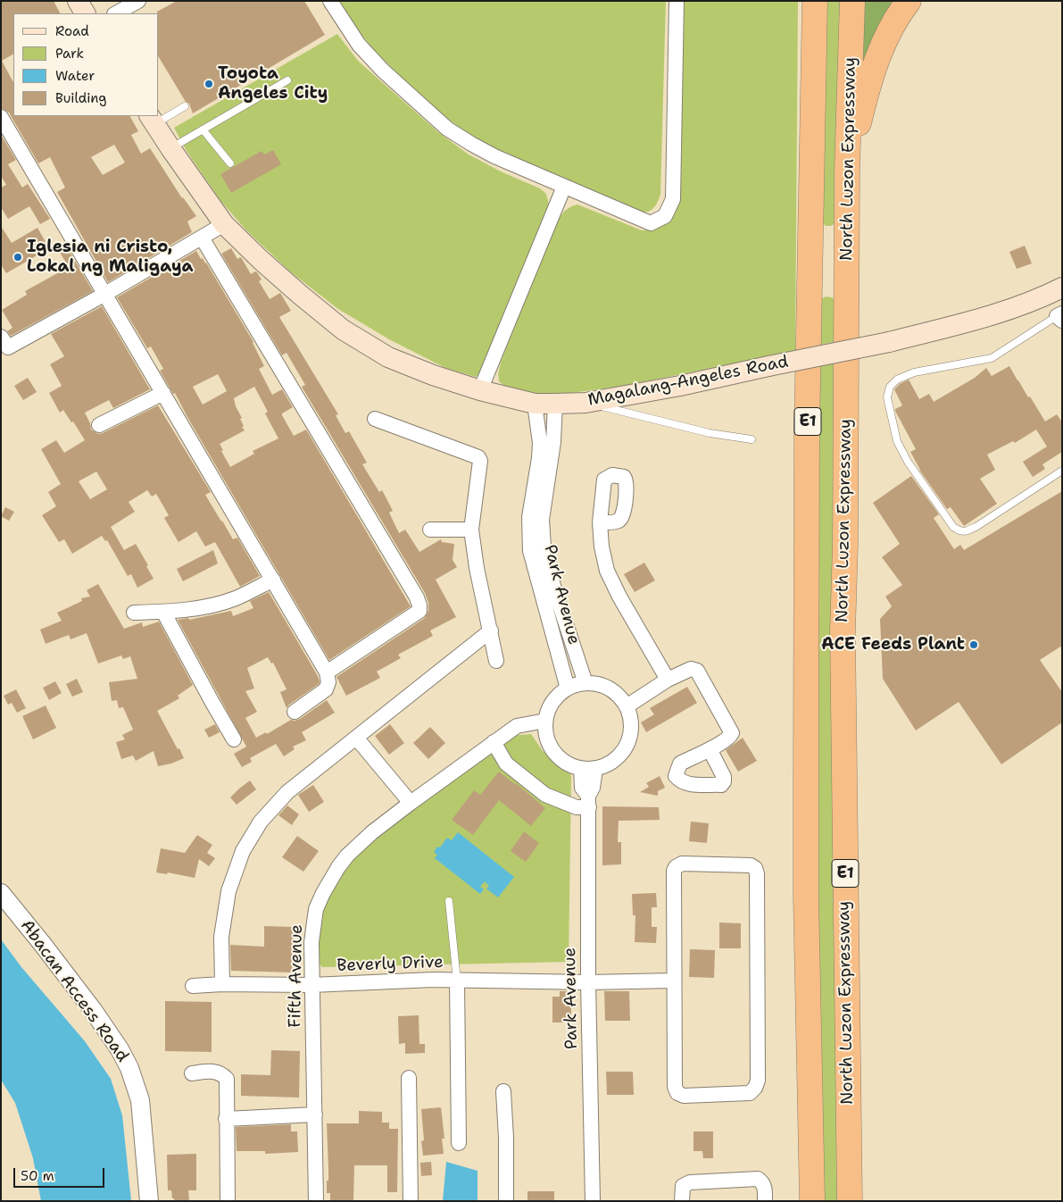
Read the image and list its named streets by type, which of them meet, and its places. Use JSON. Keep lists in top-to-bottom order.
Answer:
{
  "streets": {
    "highway": ["North Luzon Expressway", "E1"],
    "main road": ["Magalang-Angeles Road"],
    "street": [
      "Park Avenue",
      "Beverly Drive",
      "Fifth Avenue",
      "Abacan Access Road"
    ]
  },
  "crossings": [
    ["Magalang-Angeles Road", "Park Avenue"],
    ["Park Avenue", "Beverly Drive"],
    ["Park Avenue", "Fifth Avenue"],
    ["Beverly Drive", "Fifth Avenue"]
  ],
  "places": ["Toyota Angeles City", "Iglesia ni Cristo, Lokal ng Maligaya", "ACE Feeds Plant"],
  "legend": [
    "Road",
    "Park",
    "Water",
    "Building"
  ],
  "scale_bar": "50 m"
}
